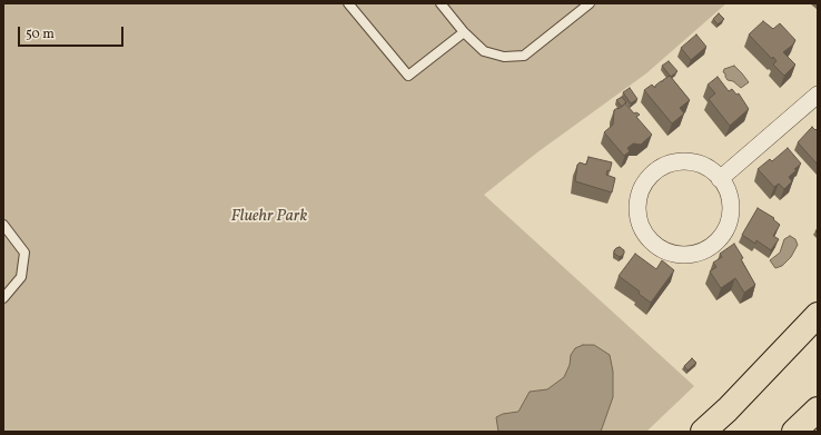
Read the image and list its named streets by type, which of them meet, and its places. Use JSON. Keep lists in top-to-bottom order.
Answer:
{
  "parks": ["Fluehr Park"],
  "scale_bar": "50 m"
}
